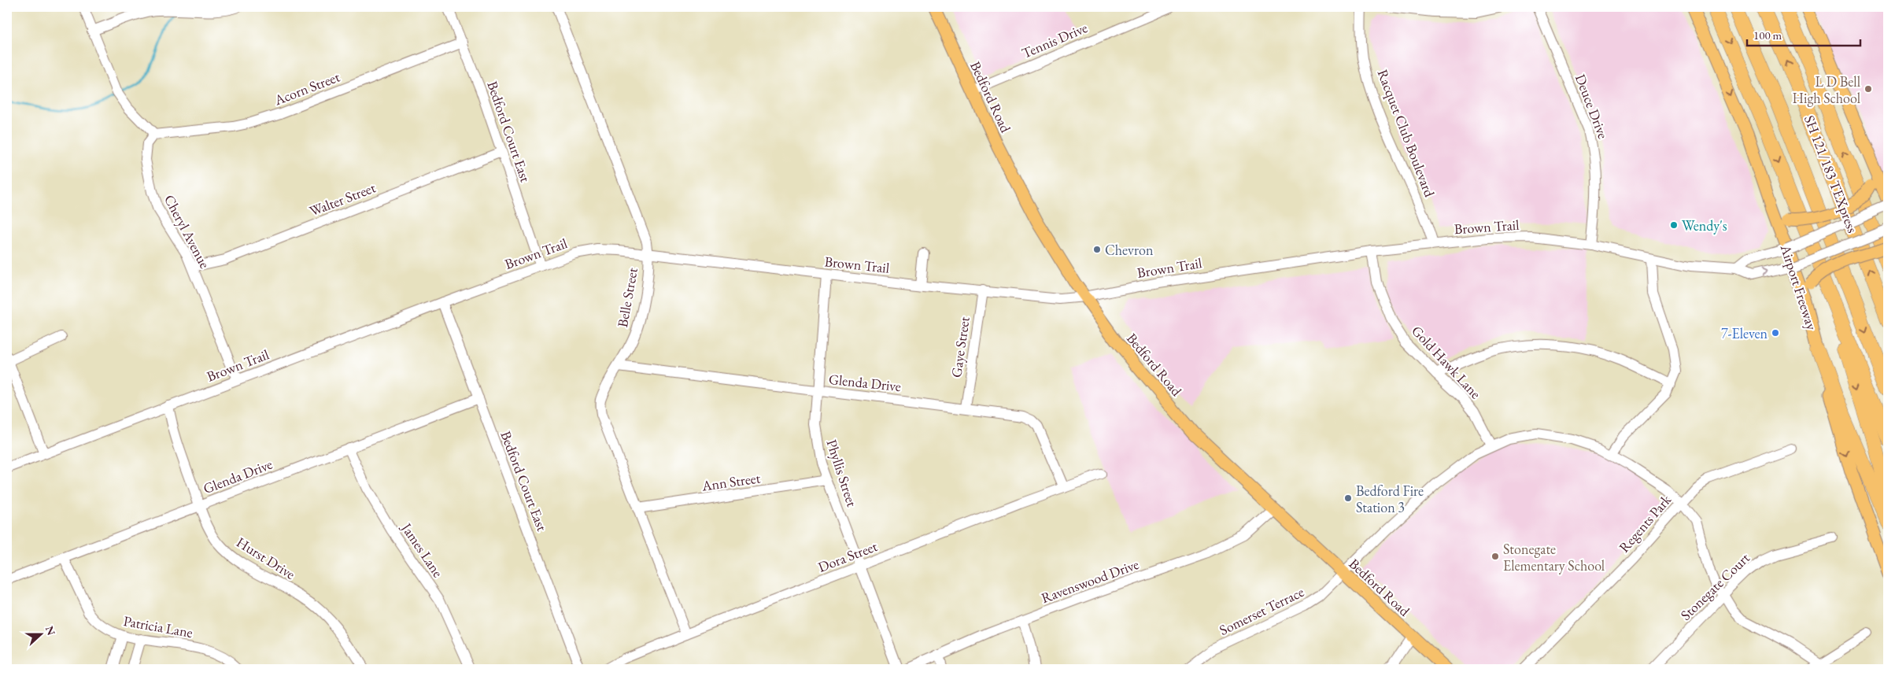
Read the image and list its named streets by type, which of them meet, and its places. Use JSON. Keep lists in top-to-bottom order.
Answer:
{
  "streets": {
    "highway": ["SH 121/183 TEXpress", "Airport Freeway"],
    "main road": ["Bedford Road"],
    "street": [
      "Tennis Drive",
      "Acorn Street",
      "Deuce Drive",
      "Bedford Court East",
      "Racquet Club Boulevard",
      "Walter Street",
      "Brown Trail",
      "Cheryl Avenue",
      "Belle Street",
      "Gaye Street",
      "Gold Hawk Lane",
      "Glenda Drive",
      "Phyllis Street",
      "Ann Street",
      "Regents Park",
      "James Lane",
      "Dora Street",
      "Hurst Drive",
      "Ravenswood Drive",
      "Stonegate Court",
      "Somerset Terrace",
      "Patricia Lane"
    ]
  },
  "crossings": [
    ["Tennis Drive", "Bedford Road"],
    ["Acorn Street", "Bedford Court East"],
    ["Acorn Street", "Cheryl Avenue"],
    ["Bedford Road", "Brown Trail"],
    ["Bedford Road", "Ravenswood Drive"],
    ["Bedford Road", "Somerset Terrace"],
    ["Deuce Drive", "Brown Trail"],
    ["Bedford Court East", "Walter Street"],
    ["Bedford Court East", "Brown Trail"],
    ["Bedford Court East", "Glenda Drive"],
    ["Racquet Club Boulevard", "Brown Trail"],
    ["Walter Street", "Cheryl Avenue"],
    ["Brown Trail", "Cheryl Avenue"],
    ["Brown Trail", "Airport Freeway"],
    ["Brown Trail", "Belle Street"],
    ["Brown Trail", "Gaye Street"],
    ["Brown Trail", "Gold Hawk Lane"],
    ["Brown Trail", "Phyllis Street"],
    ["Brown Trail", "Hurst Drive"],
    ["Belle Street", "Glenda Drive"],
    ["Belle Street", "Ann Street"],
    ["Belle Street", "Dora Street"],
    ["Gaye Street", "Glenda Drive"],
    ["Gold Hawk Lane", "Somerset Terrace"],
    ["Glenda Drive", "Phyllis Street"],
    ["Glenda Drive", "James Lane"],
    ["Glenda Drive", "Dora Street"],
    ["Glenda Drive", "Hurst Drive"],
    ["Glenda Drive", "Patricia Lane"],
    ["Phyllis Street", "Ann Street"],
    ["Phyllis Street", "Dora Street"],
    ["Regents Park", "Somerset Terrace"],
    ["Stonegate Court", "Somerset Terrace"]
  ],
  "places": [
    "L D Bell High School",
    "Wendy's",
    "Chevron",
    "7-Eleven",
    "Bedford Fire Station 3",
    "Stonegate Elementary School"
  ],
  "scale_bar": "100 m",
  "north": "right"
}
